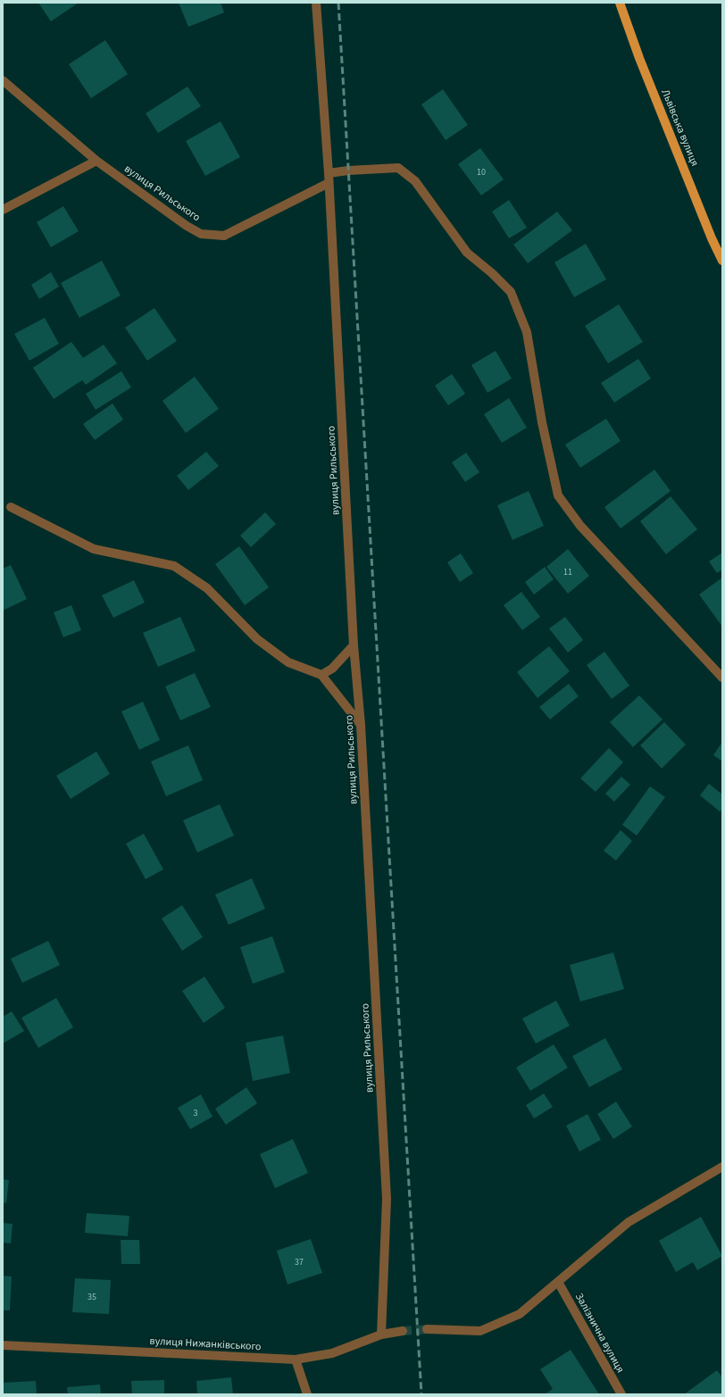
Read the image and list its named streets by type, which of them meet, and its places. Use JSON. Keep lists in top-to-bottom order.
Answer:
{
  "streets": {
    "main road": ["Львівська вулиця"],
    "street": ["вулиця Рильського", "Залізнична вулиця", "вулиця Нижанківського"]
  },
  "crossings": [
    ["вулиця Рильського", "вулиця Нижанківського"]
  ],
  "house_numbers": [
    "10",
    "11",
    "3",
    "37",
    "35"
  ]
}
